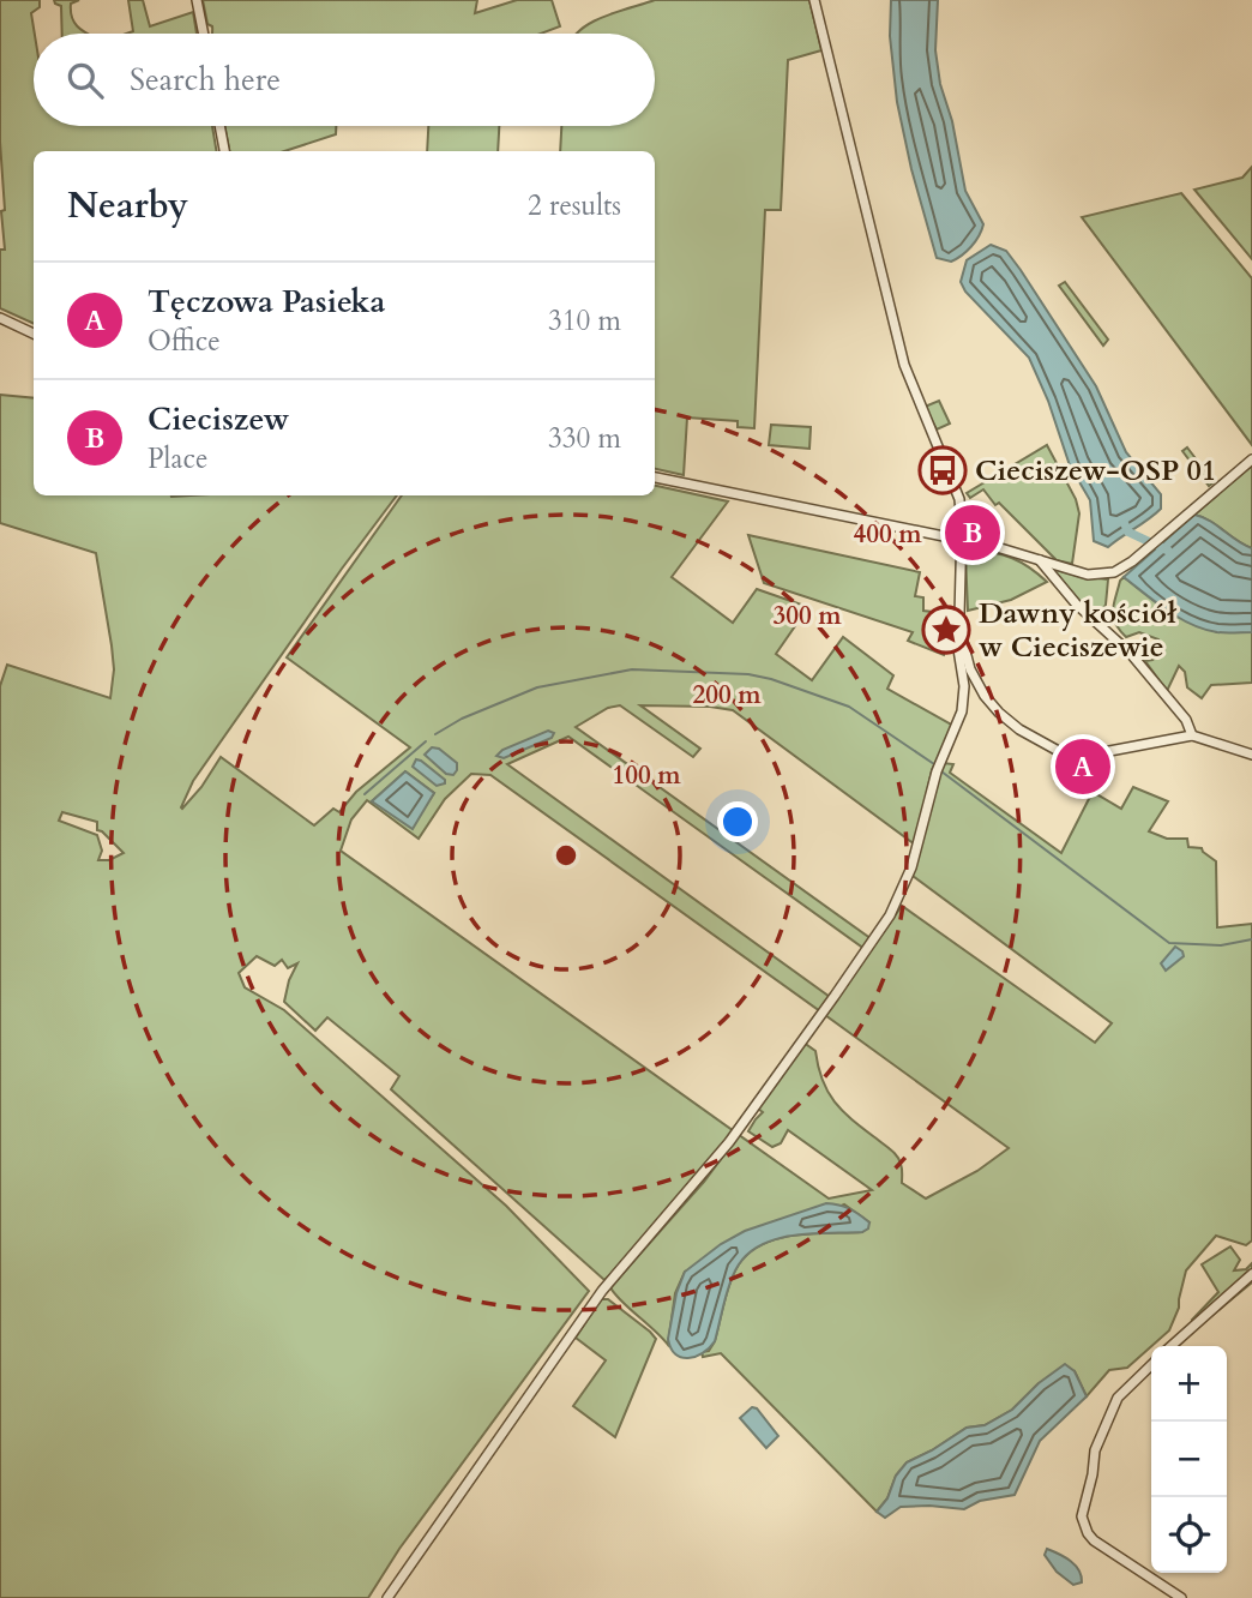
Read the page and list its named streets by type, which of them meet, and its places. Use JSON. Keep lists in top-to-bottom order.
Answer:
{
  "places": {
    "bus stop": ["Cieciszew-OSP 01"],
    "place": ["Dawny kościół w Cieciszewie"]
  },
  "page": {
    "search": "Search here",
    "heading": ["Nearby", "2 results"],
    "list": [
      {
        "mark": "A",
        "name": "Tęczowa Pasieka",
        "note": "Office",
        "value": "310 m"
      },
      {
        "mark": "B",
        "name": "Cieciszew",
        "note": "Place",
        "value": "330 m"
      }
    ],
    "pins": ["B", "A"],
    "map_buttons": ["+", "−"]
  },
  "rings": [
    "400 m",
    "300 m",
    "200 m",
    "100 m"
  ]
}
